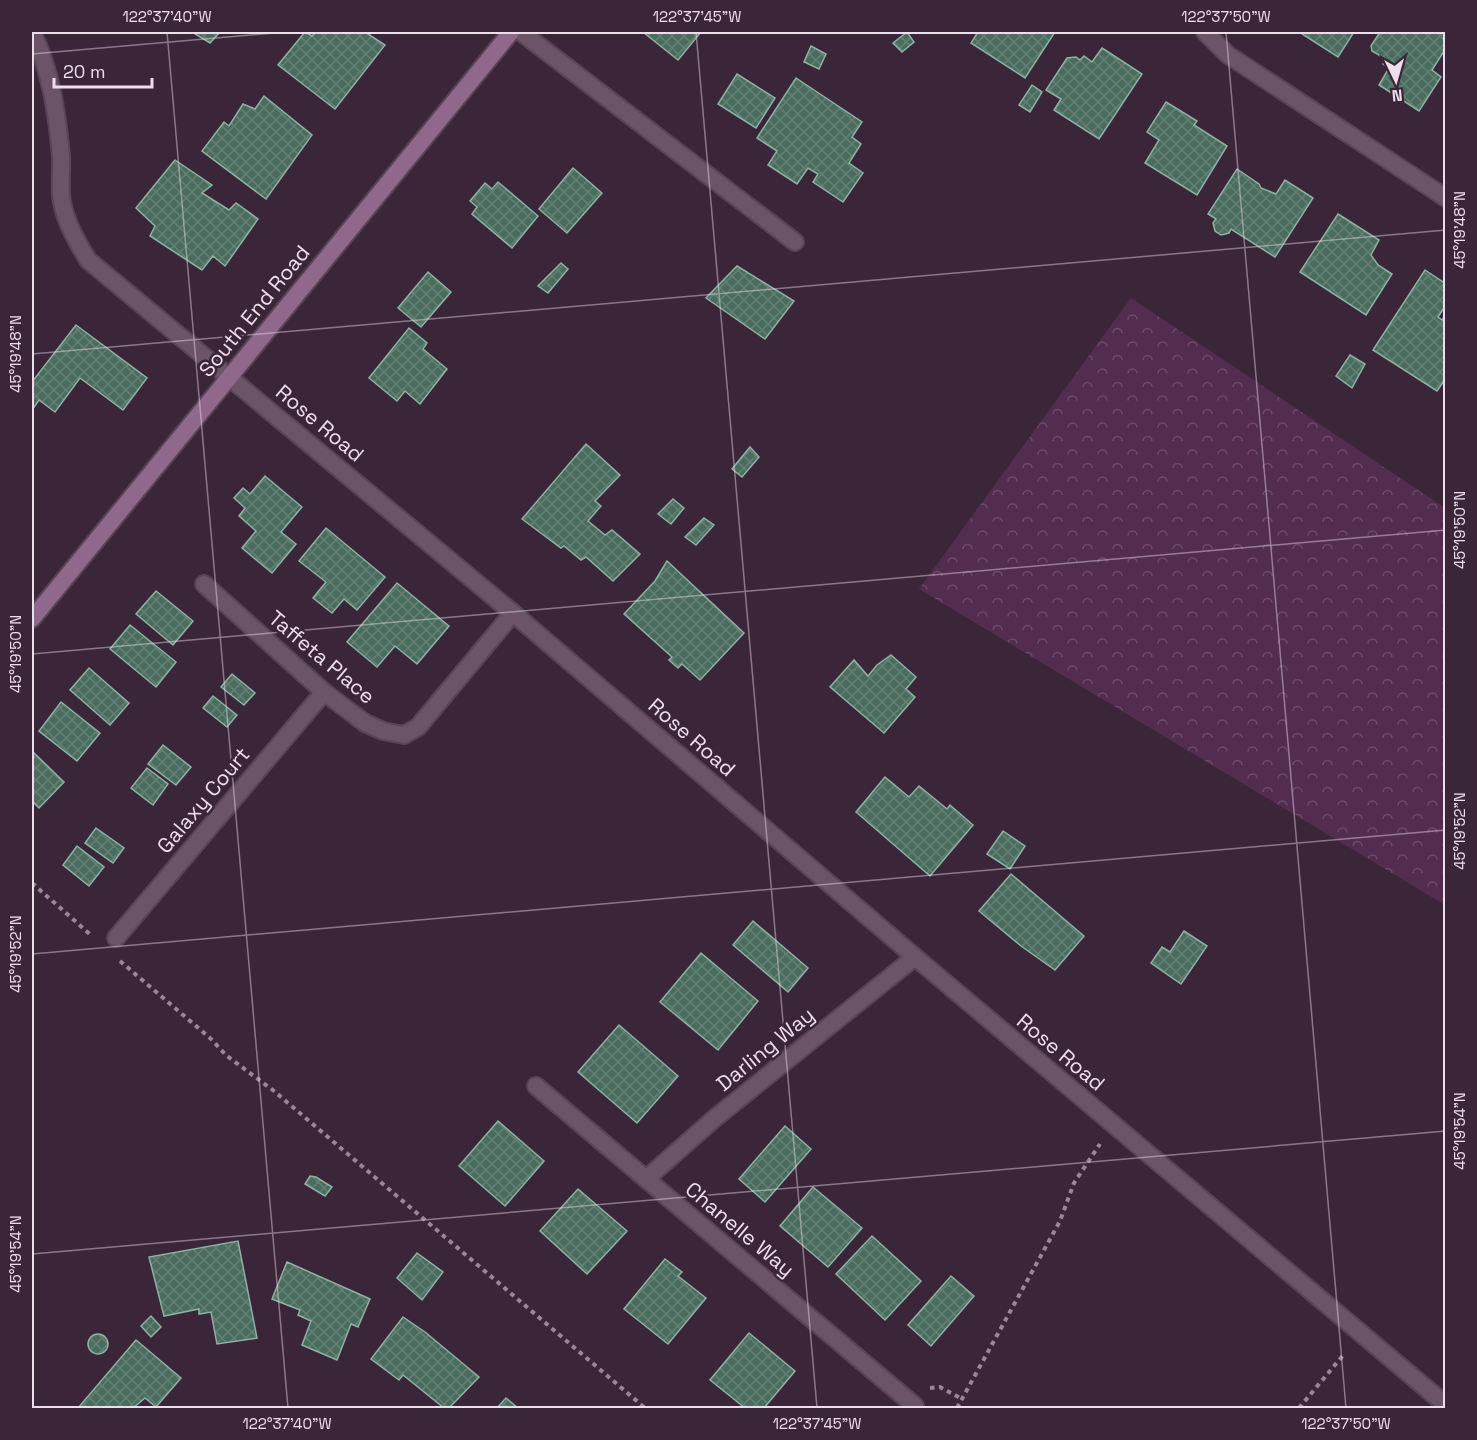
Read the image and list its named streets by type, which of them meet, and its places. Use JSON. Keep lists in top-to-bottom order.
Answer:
{
  "streets": {
    "main road": ["South End Road"],
    "street": [
      "Rose Road",
      "Taffeta Place",
      "Galaxy Court",
      "Darling Way",
      "Chanelle Way"
    ]
  },
  "crossings": [
    ["South End Road", "Rose Road"],
    ["Rose Road", "Taffeta Place"],
    ["Rose Road", "Darling Way"],
    ["Taffeta Place", "Galaxy Court"],
    ["Darling Way", "Chanelle Way"]
  ],
  "scale_bar": "20 m",
  "north": "bottom",
  "coordinates": [
    "122°37'40\"W",
    "122°37'45\"W",
    "122°37'50\"W",
    "45°19'48\"N",
    "45°19'50\"N",
    "45°19'52\"N",
    "45°19'54\"N"
  ]
}
